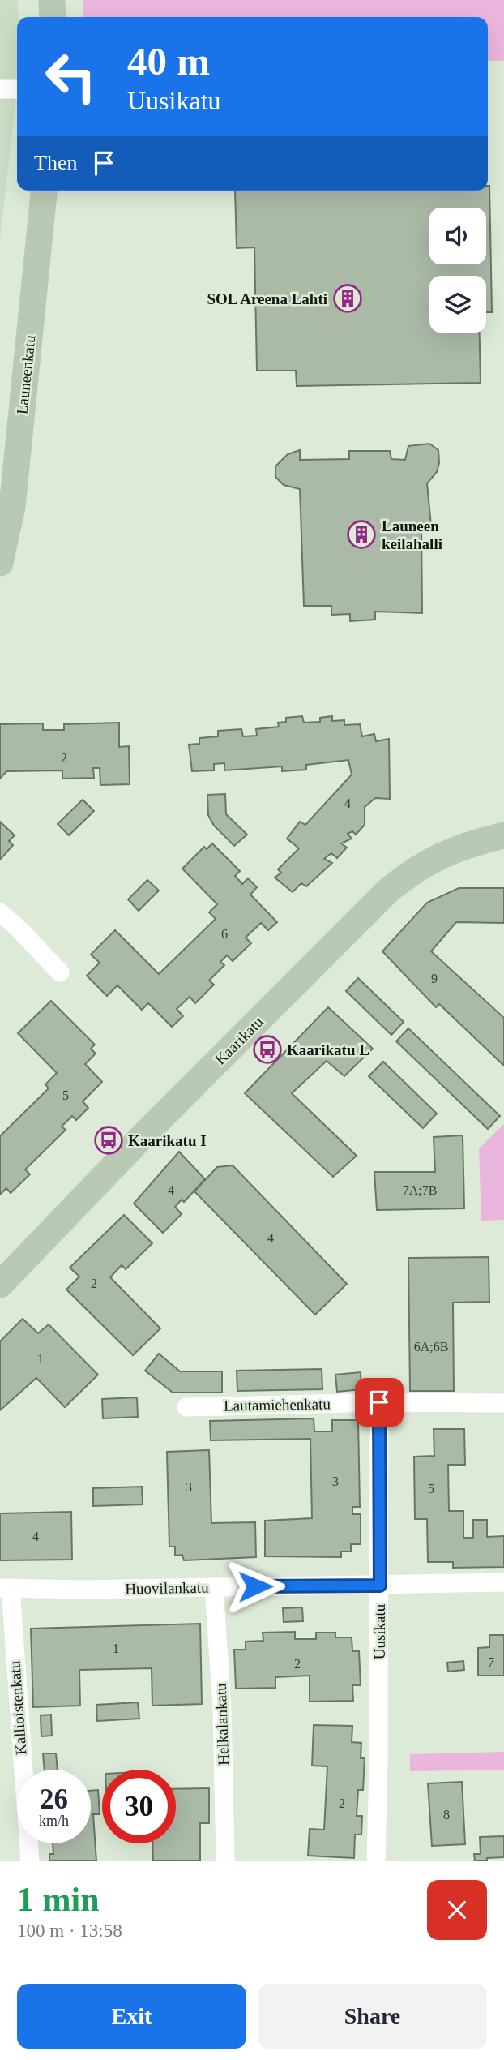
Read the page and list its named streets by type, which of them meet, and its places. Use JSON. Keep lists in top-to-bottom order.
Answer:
{
  "streets": {
    "street": [
      "Launeenkatu",
      "Kaarikatu",
      "Lautamiehenkatu",
      "Huovilankatu",
      "Uusikatu",
      "Kallioistenkatu",
      "Helkalankatu"
    ]
  },
  "crossings": [
    ["Lautamiehenkatu", "Uusikatu"],
    ["Huovilankatu", "Uusikatu"],
    ["Huovilankatu", "Kallioistenkatu"],
    ["Huovilankatu", "Helkalankatu"]
  ],
  "places": {
    "building": ["SOL Areena Lahti", "Launeen keilahalli"],
    "bus stop": ["Kaarikatu L", "Kaarikatu I"]
  },
  "house_numbers": [
    "2",
    "4",
    "6",
    "9",
    "5",
    "4",
    "7A;7B",
    "4",
    "2",
    "6A;6B",
    "1",
    "3",
    "3",
    "5",
    "4",
    "1",
    "7",
    "2",
    "2",
    "8"
  ],
  "page": {
    "turn": ["40 m", "Uusikatu"],
    "then": "Then",
    "speed": "26 km/h",
    "limit": "30",
    "heading": ["1 min", "100 m · 13:58"],
    "buttons": ["Exit", "Share"]
  }
}
